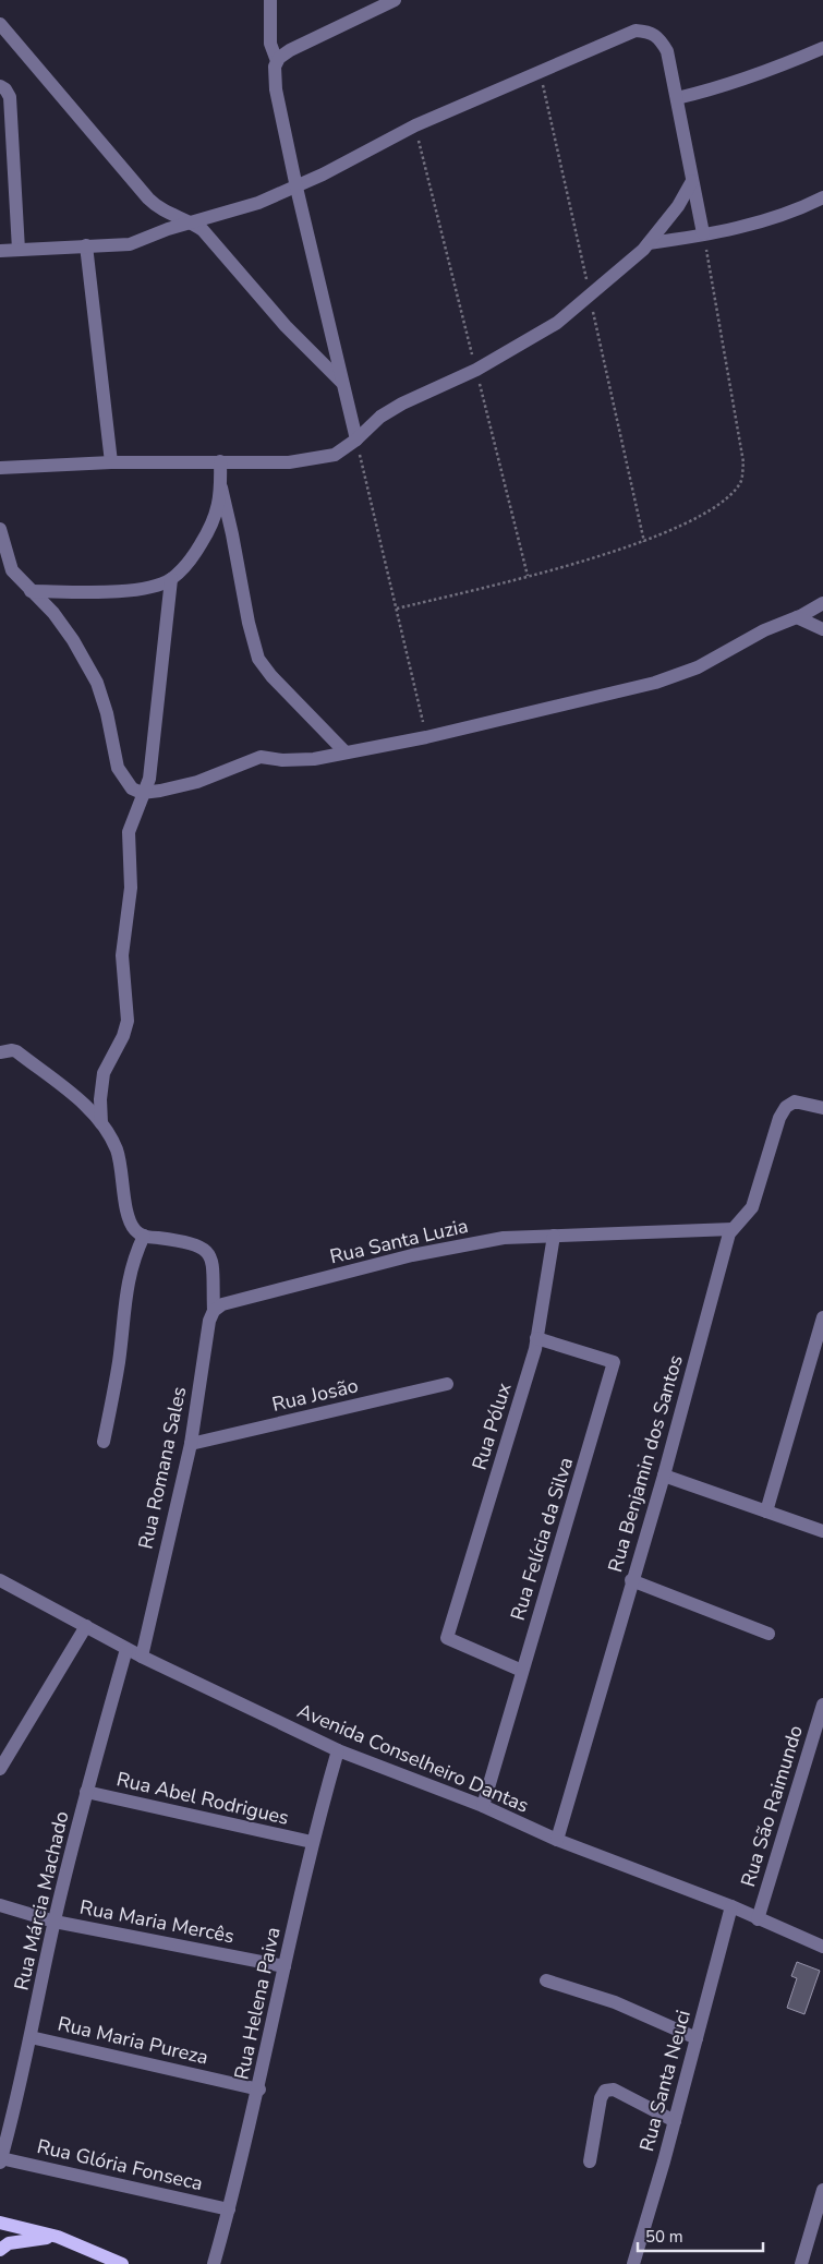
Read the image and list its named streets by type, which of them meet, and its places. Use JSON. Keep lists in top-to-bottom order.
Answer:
{
  "streets": {
    "street": [
      "Rua Santa Luzia",
      "Rua Josão",
      "Rua Pólux",
      "Rua Benjamin dos Santos",
      "Rua Romana Sales",
      "Rua Felícia da Silva",
      "Avenida Conselheiro Dantas",
      "Rua Abel Rodrigues",
      "Rua São Raimundo",
      "Rua Márcia Machado",
      "Rua Maria Mercês",
      "Rua Helena Paiva",
      "Rua Maria Pureza",
      "Rua Santa Neuci",
      "Rua Glória Fonseca"
    ]
  },
  "crossings": [
    ["Rua Santa Luzia", "Rua Pólux"],
    ["Rua Santa Luzia", "Rua Benjamin dos Santos"],
    ["Rua Santa Luzia", "Rua Romana Sales"],
    ["Rua Josão", "Rua Romana Sales"],
    ["Rua Pólux", "Rua Felícia da Silva"],
    ["Rua Benjamin dos Santos", "Avenida Conselheiro Dantas"],
    ["Rua Romana Sales", "Avenida Conselheiro Dantas"],
    ["Rua Felícia da Silva", "Avenida Conselheiro Dantas"],
    ["Avenida Conselheiro Dantas", "Rua São Raimundo"],
    ["Avenida Conselheiro Dantas", "Rua Márcia Machado"],
    ["Avenida Conselheiro Dantas", "Rua Helena Paiva"],
    ["Avenida Conselheiro Dantas", "Rua Santa Neuci"],
    ["Rua Abel Rodrigues", "Rua Márcia Machado"],
    ["Rua Abel Rodrigues", "Rua Helena Paiva"],
    ["Rua Márcia Machado", "Rua Maria Mercês"],
    ["Rua Márcia Machado", "Rua Maria Pureza"],
    ["Rua Márcia Machado", "Rua Glória Fonseca"],
    ["Rua Maria Mercês", "Rua Helena Paiva"],
    ["Rua Helena Paiva", "Rua Maria Pureza"],
    ["Rua Helena Paiva", "Rua Glória Fonseca"]
  ],
  "scale_bar": "50 m"
}
